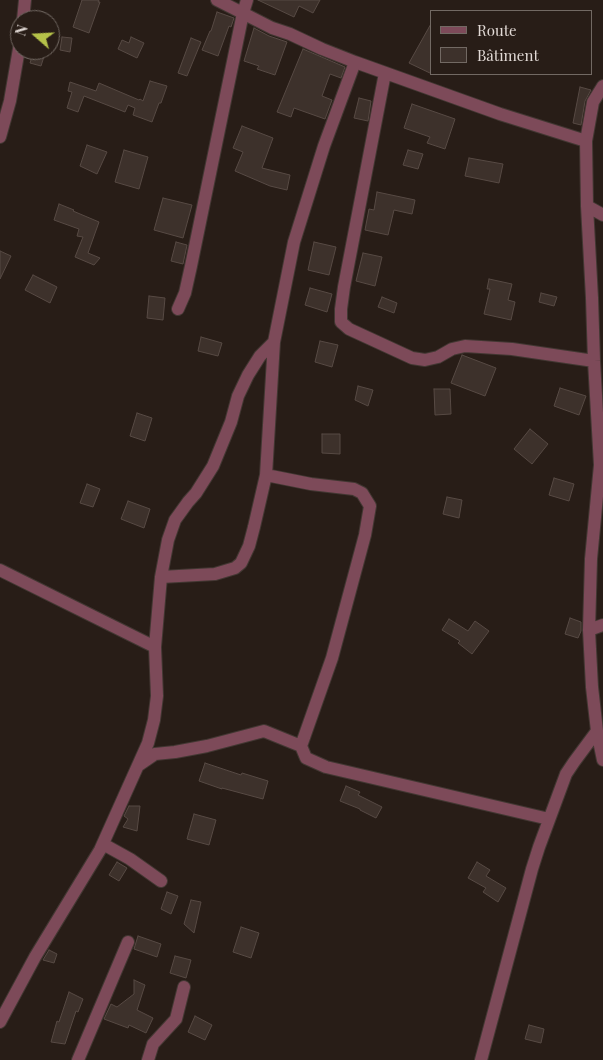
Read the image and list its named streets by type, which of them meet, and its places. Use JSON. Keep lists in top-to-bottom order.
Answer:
{
  "legend": ["Route", "Bâtiment"],
  "north": "left"
}
